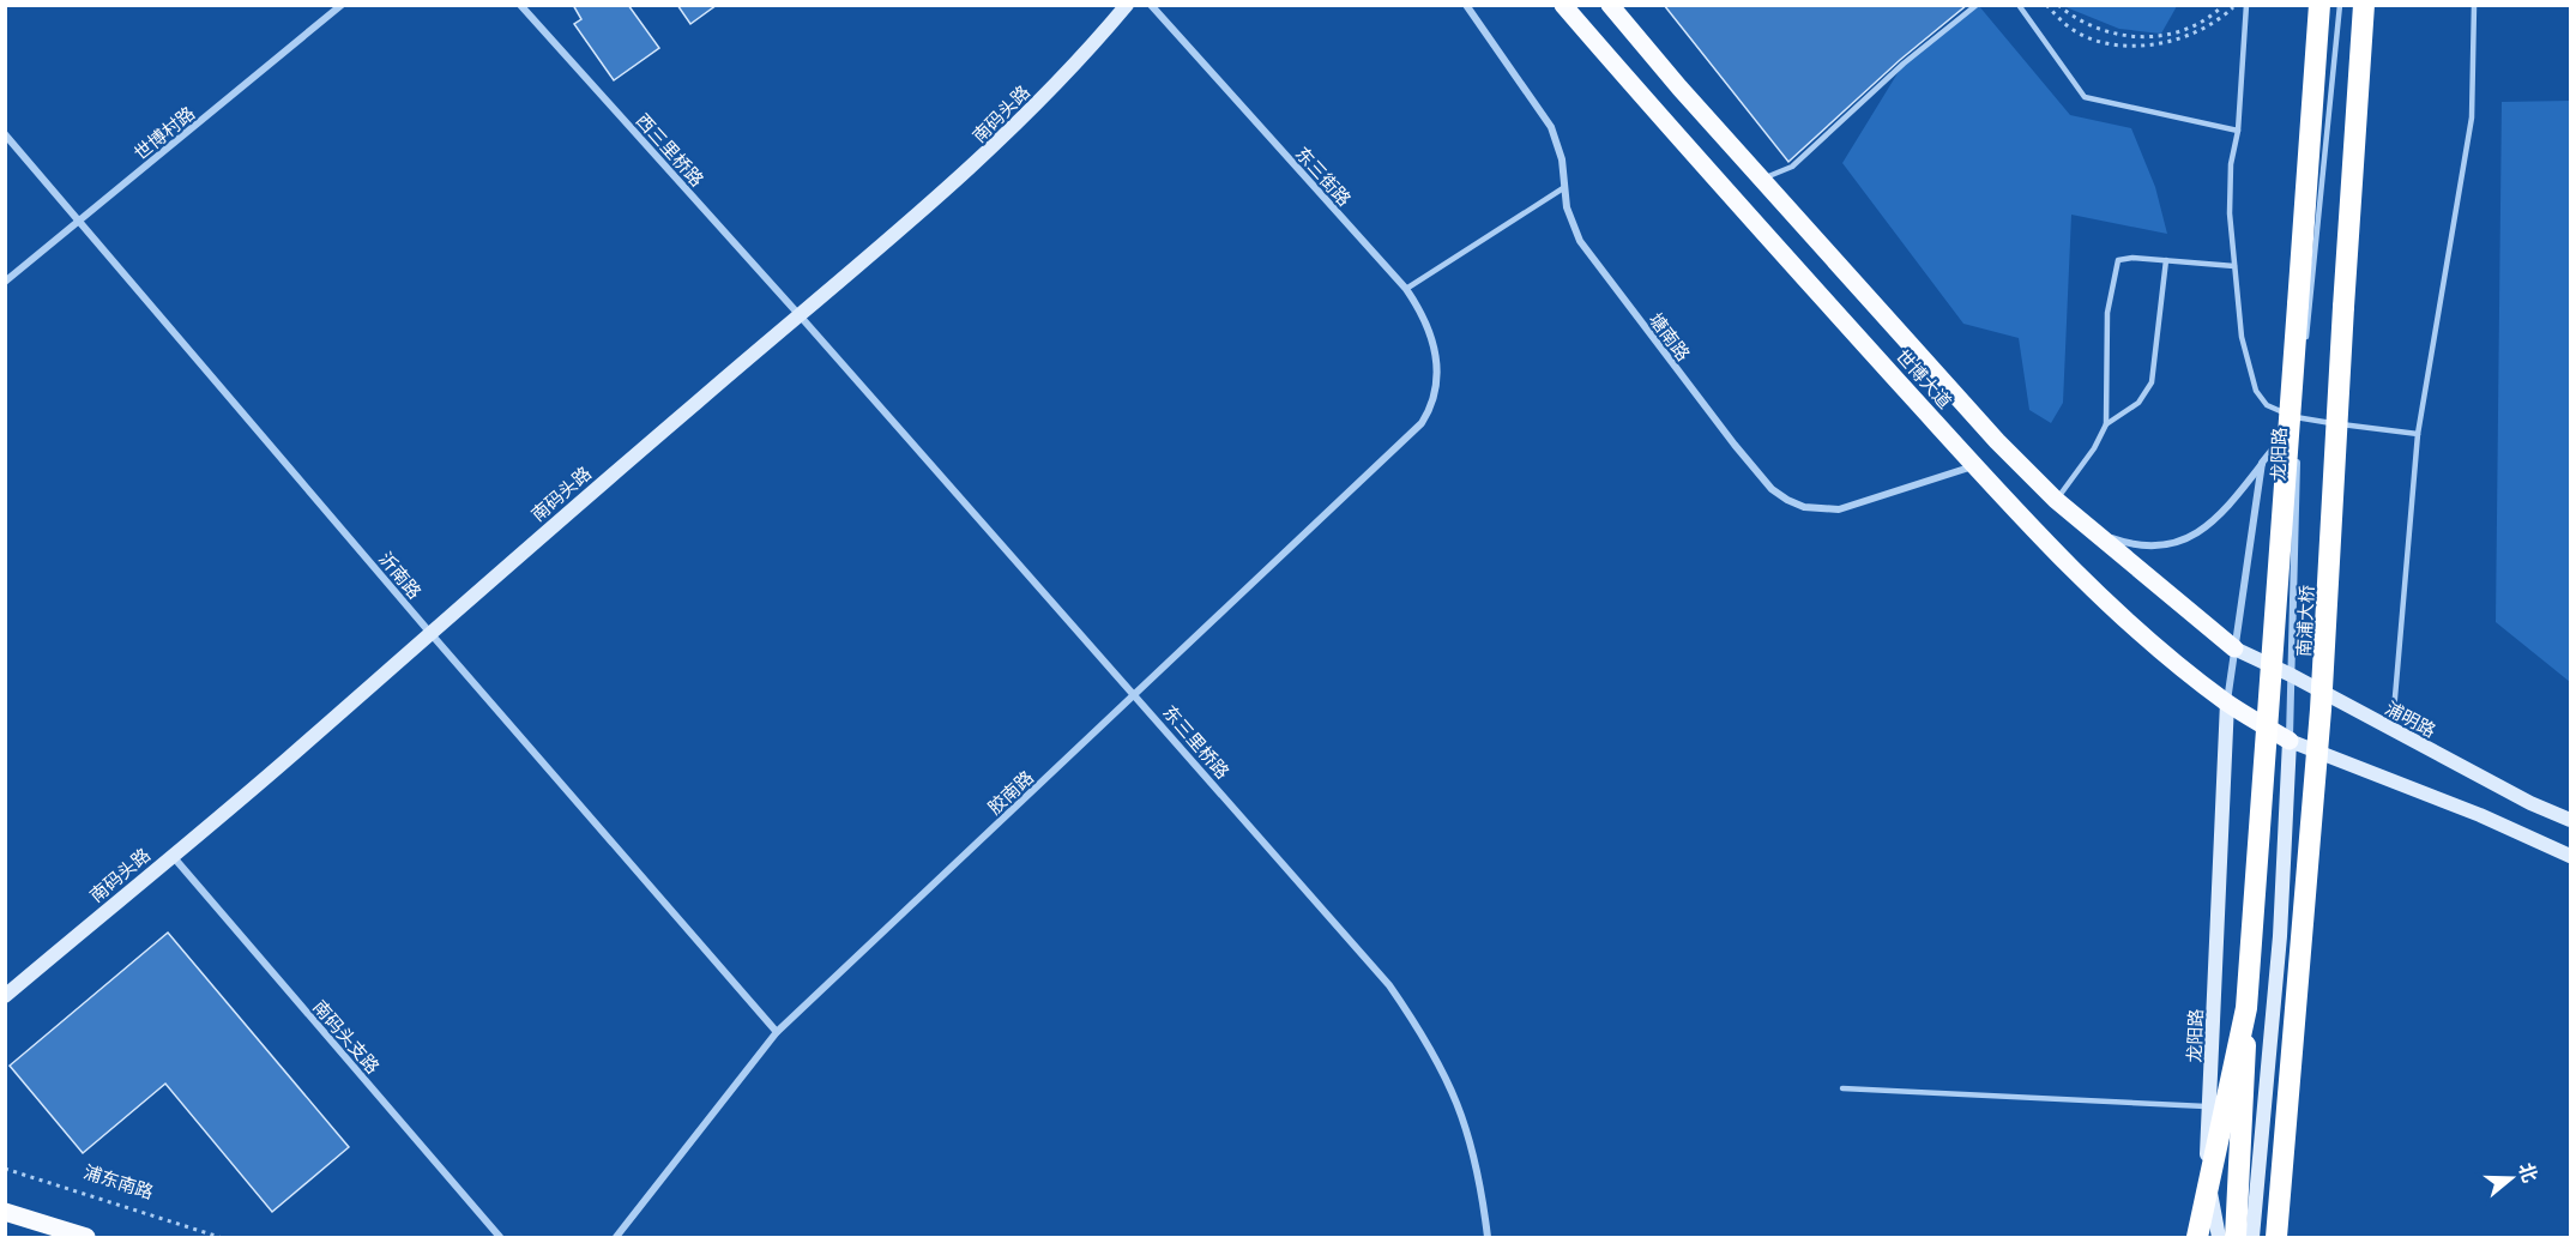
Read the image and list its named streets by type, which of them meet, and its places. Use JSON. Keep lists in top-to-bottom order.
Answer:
{
  "streets": {
    "highway": ["南浦大桥"],
    "main road": [
      "南码头路",
      "世博大道",
      "龙阳路",
      "浦明路"
    ],
    "street": [
      "世博村路",
      "西三里桥路",
      "东三街路",
      "塘南路",
      "沂南路",
      "东三里桥路",
      "胶南路",
      "南码头支路"
    ],
    "path": ["浦东南路"]
  },
  "crossings": [
    ["南码头路", "西三里桥路"],
    ["南码头路", "沂南路"],
    ["南码头路", "东三里桥路"],
    ["南码头路", "南码头支路"],
    ["世博村路", "沂南路"],
    ["西三里桥路", "东三里桥路"],
    ["东三街路", "胶南路"],
    ["塘南路", "世博大道"],
    ["世博大道", "龙阳路"],
    ["世博大道", "浦明路"],
    ["龙阳路", "浦明路"],
    ["沂南路", "胶南路"],
    ["东三里桥路", "胶南路"]
  ],
  "north": "right"
}
